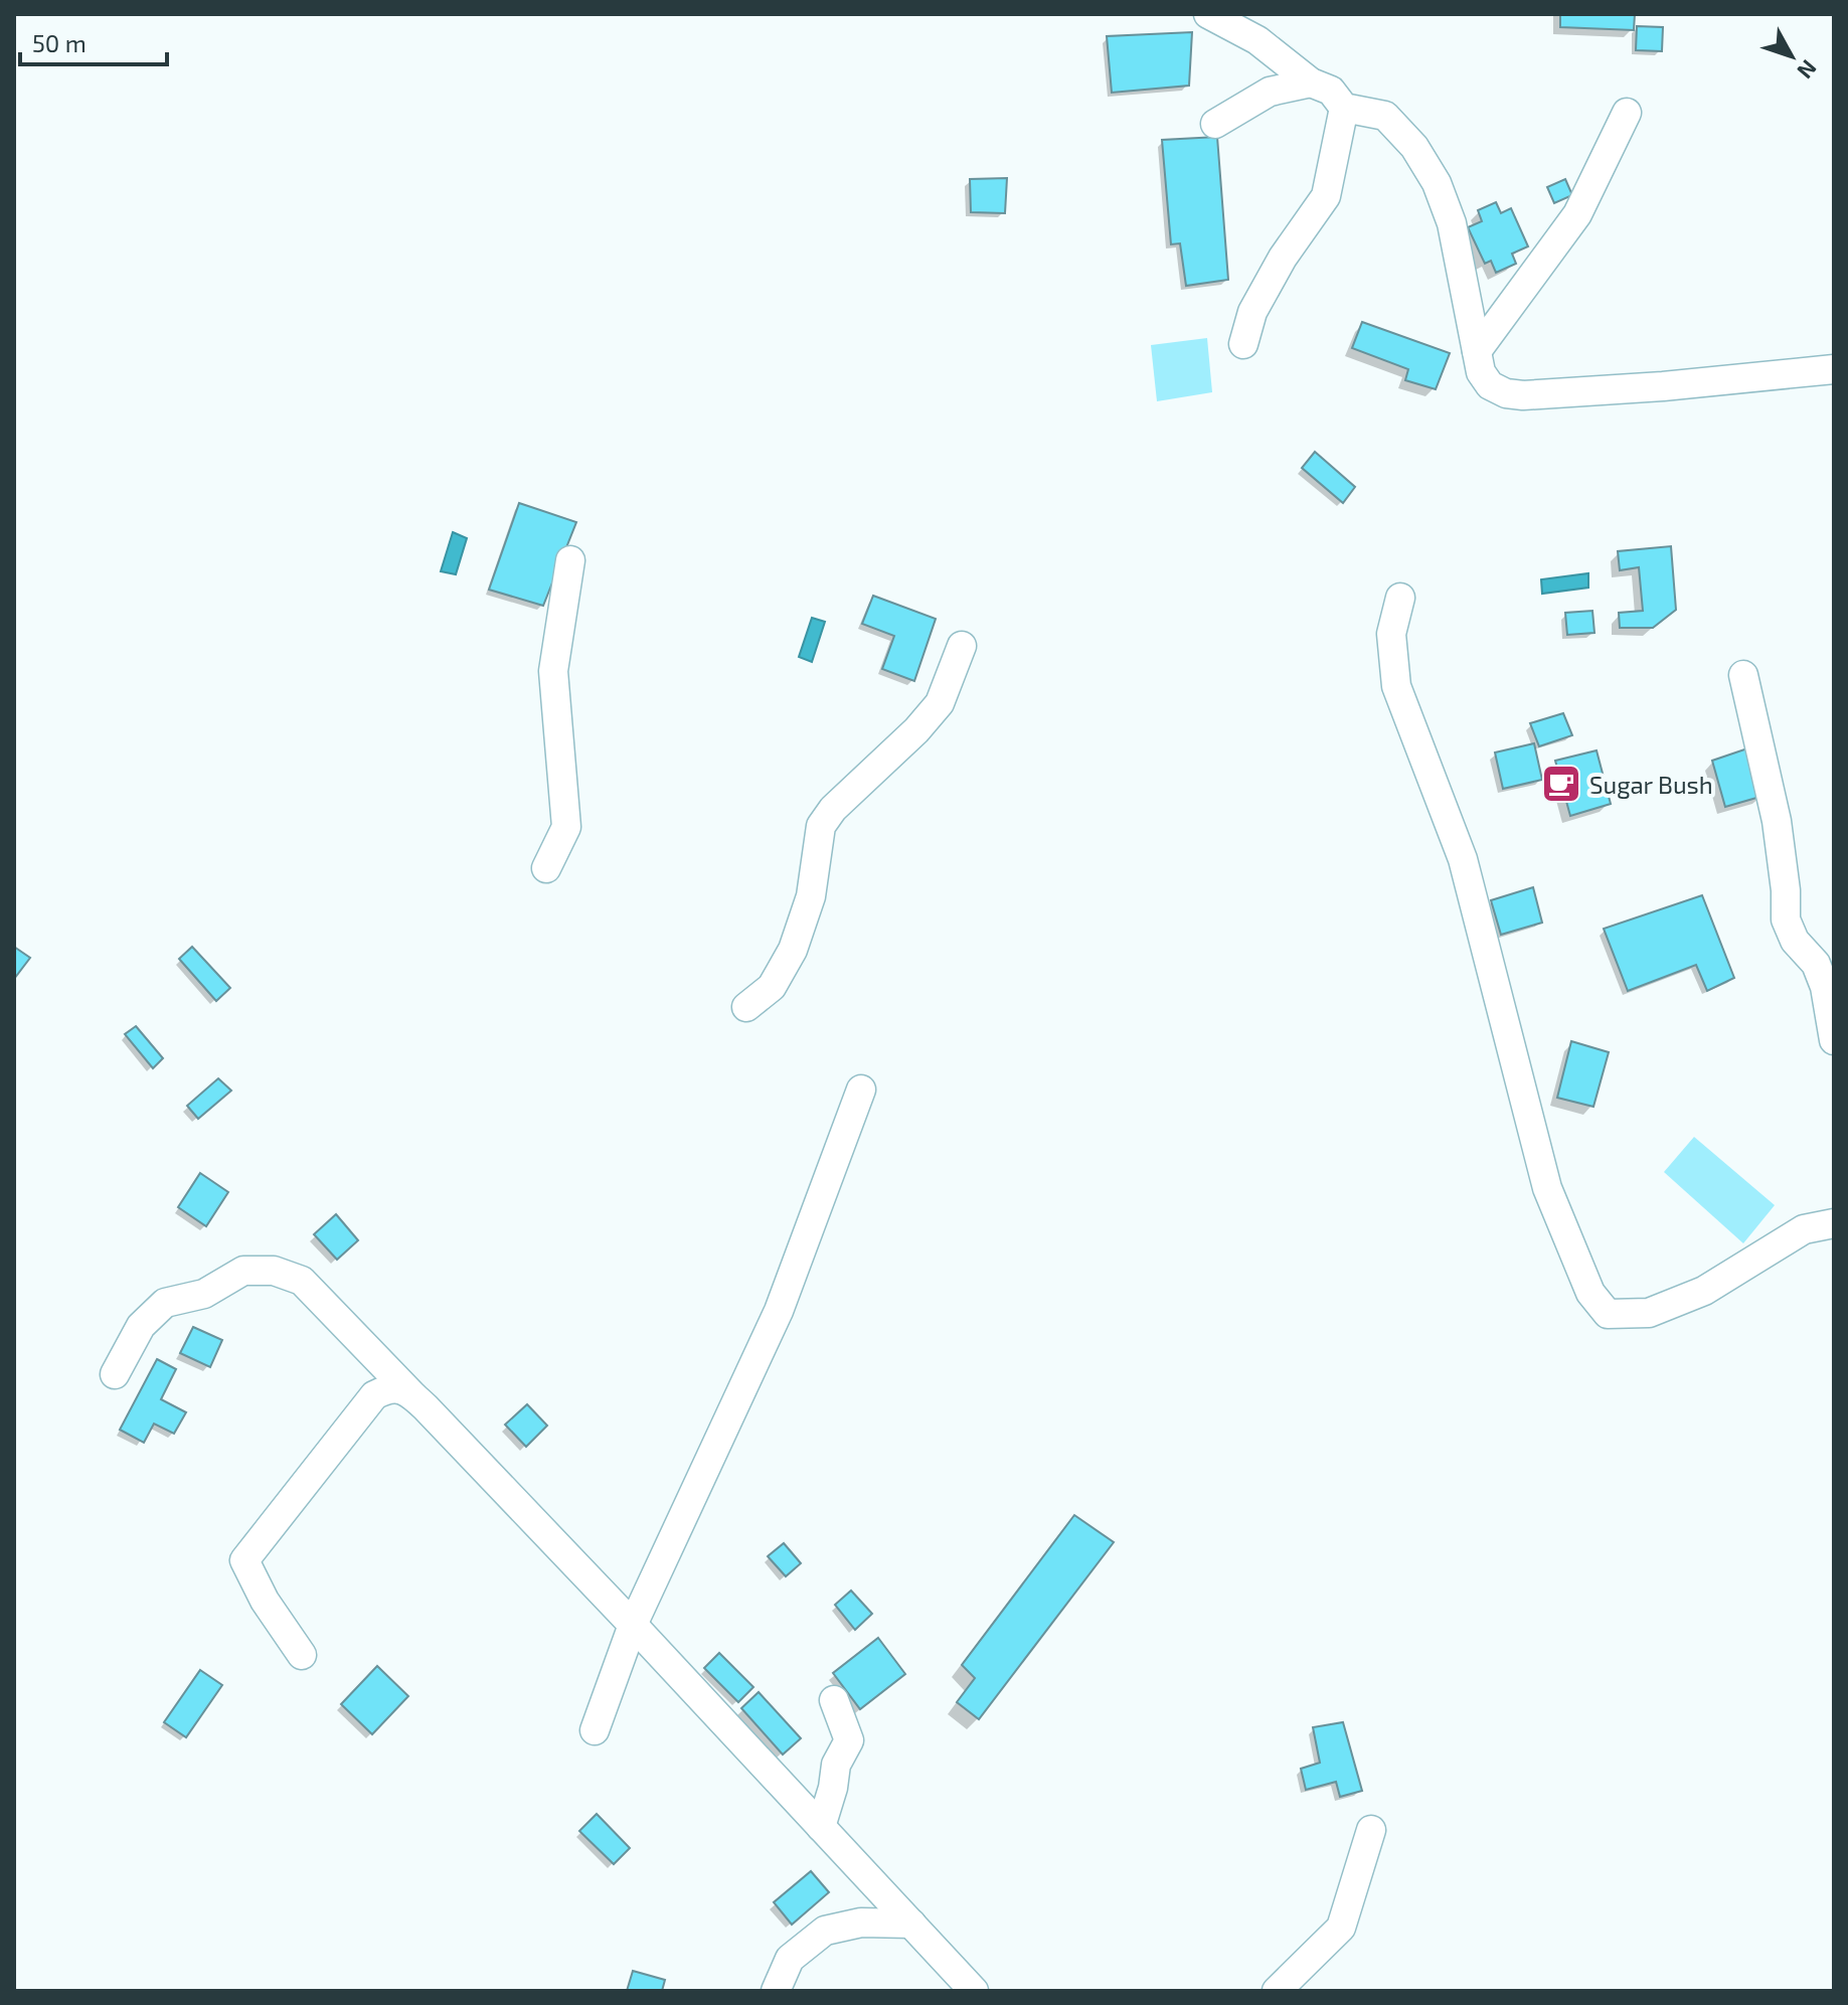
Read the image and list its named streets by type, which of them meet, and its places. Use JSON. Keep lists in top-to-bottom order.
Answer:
{
  "places": {
    "cafe": ["Sugar Bush"]
  },
  "scale_bar": "50 m",
  "north": "bottom right"
}
